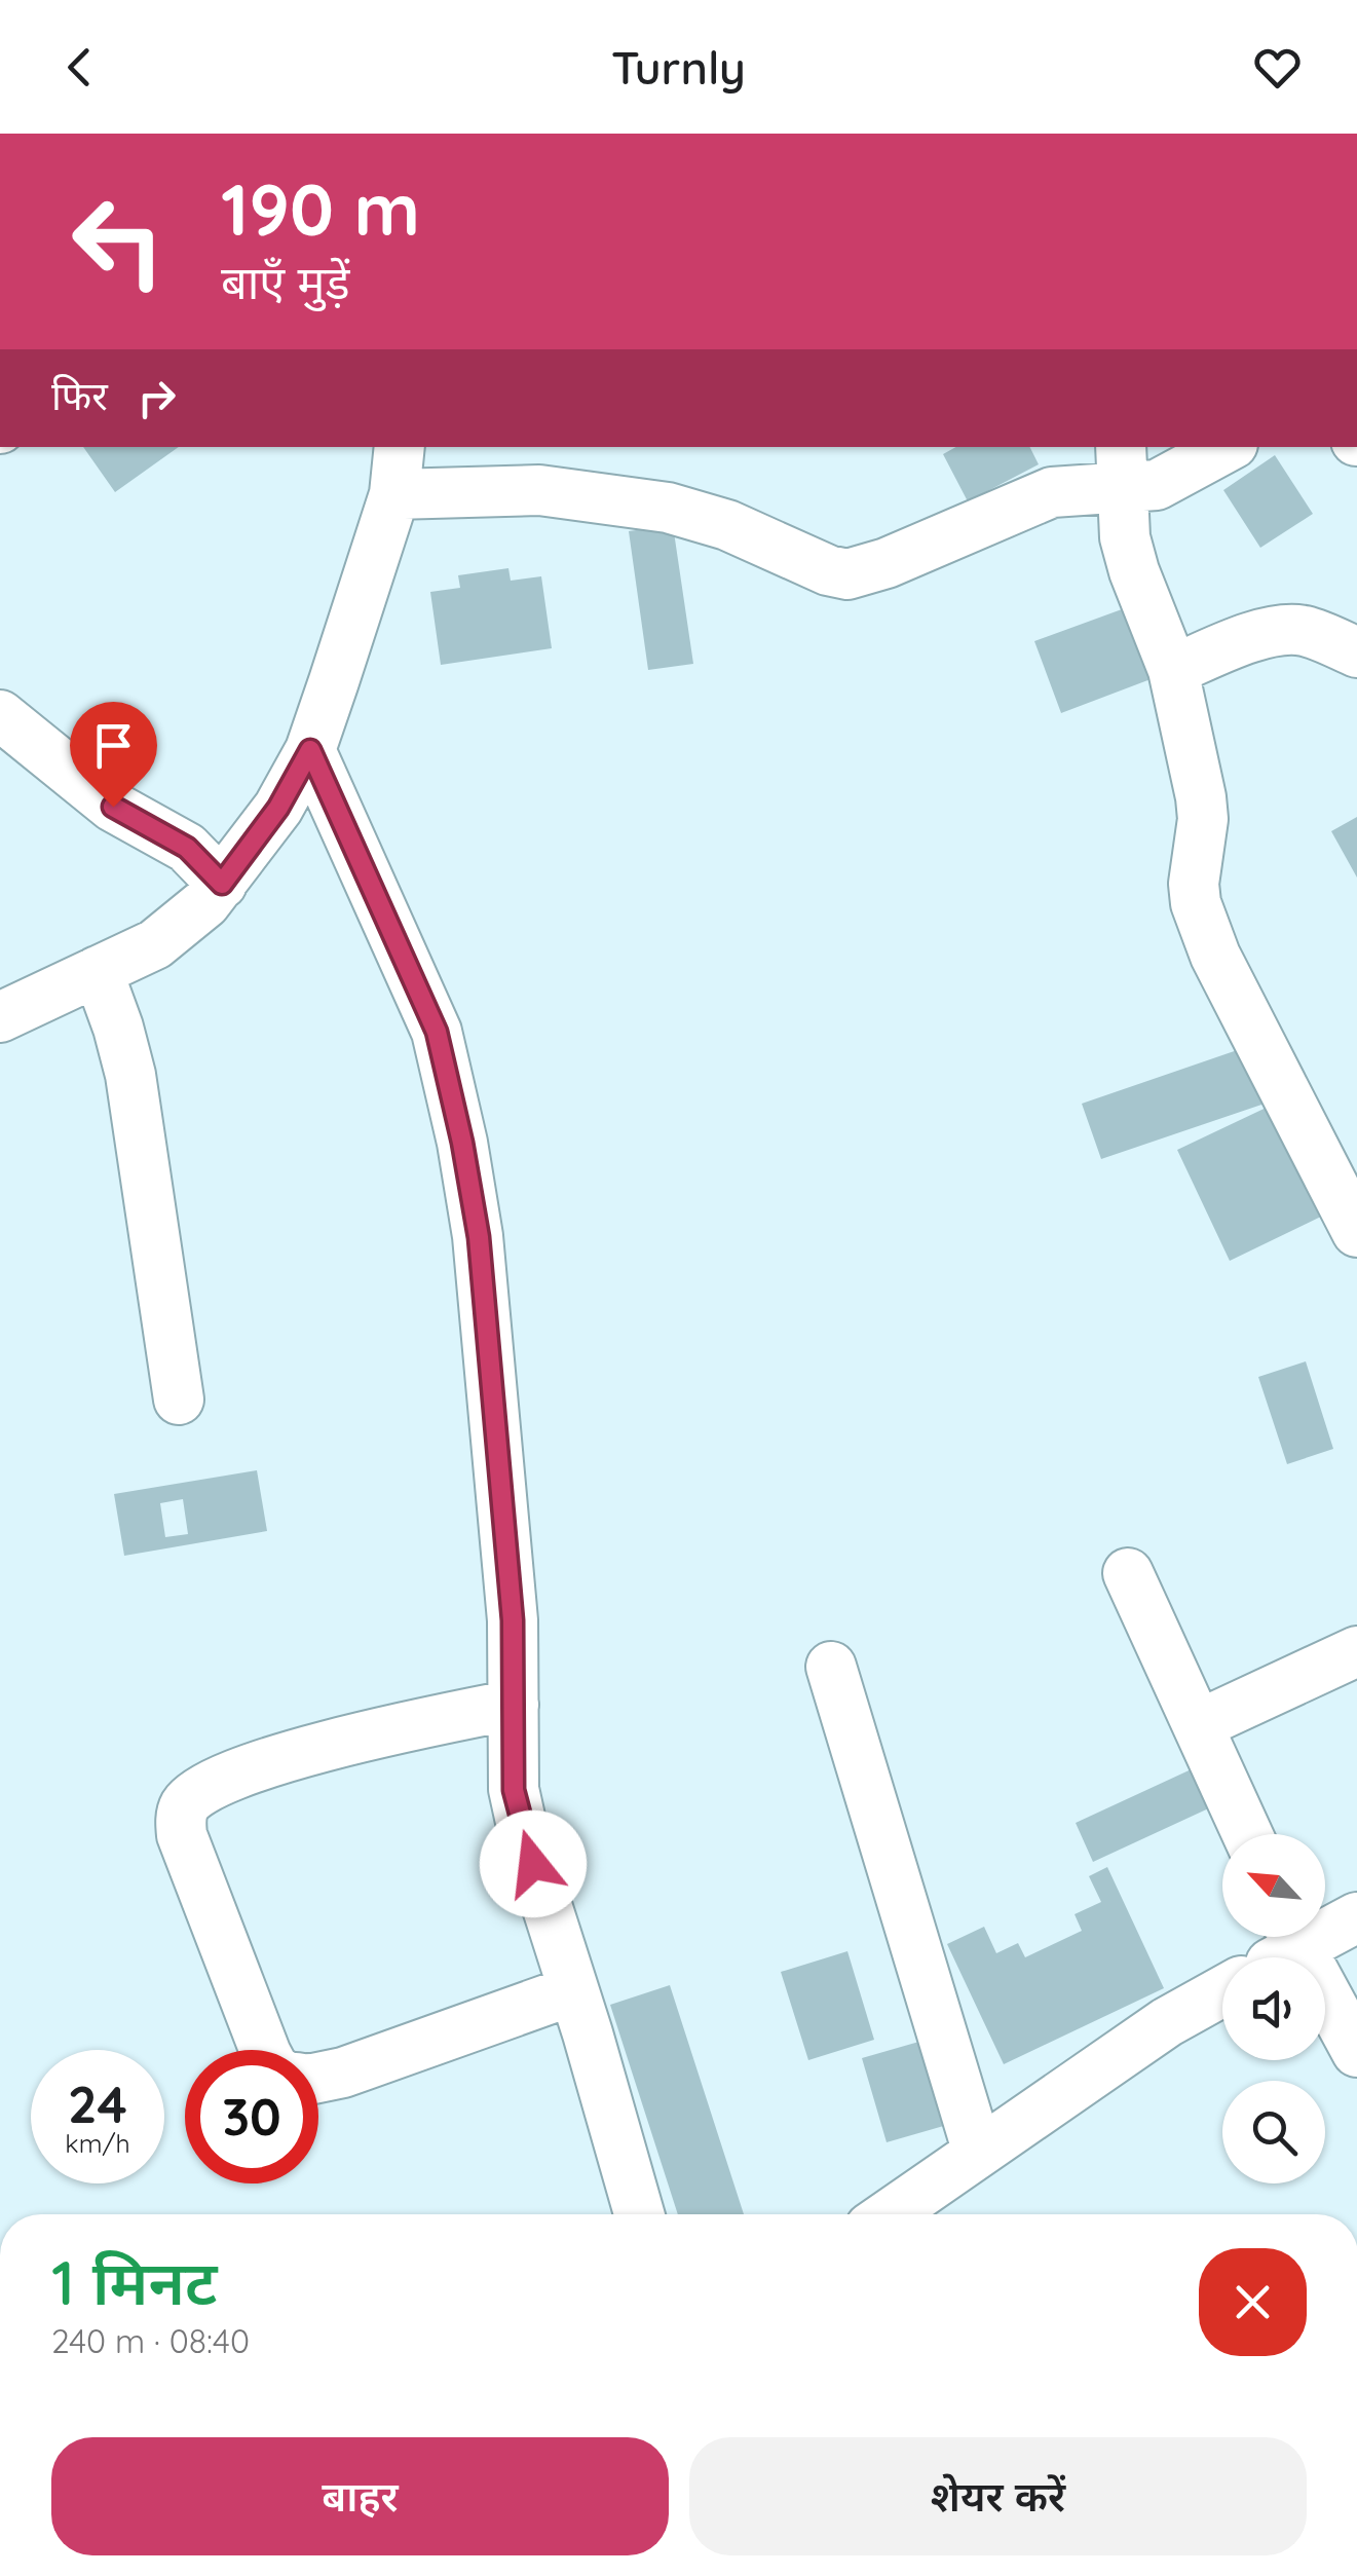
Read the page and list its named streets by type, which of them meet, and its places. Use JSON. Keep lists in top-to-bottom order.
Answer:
{
  "north": "top left",
  "page": {
    "header": "Turnly",
    "turn": ["190 m", "बाएँ मुड़ें"],
    "then": "फिर",
    "speed": "24 km/h",
    "limit": "30",
    "heading": ["1 मिनट", "240 m · 08:40"],
    "buttons": ["बाहर", "शेयर करें"]
  }
}
